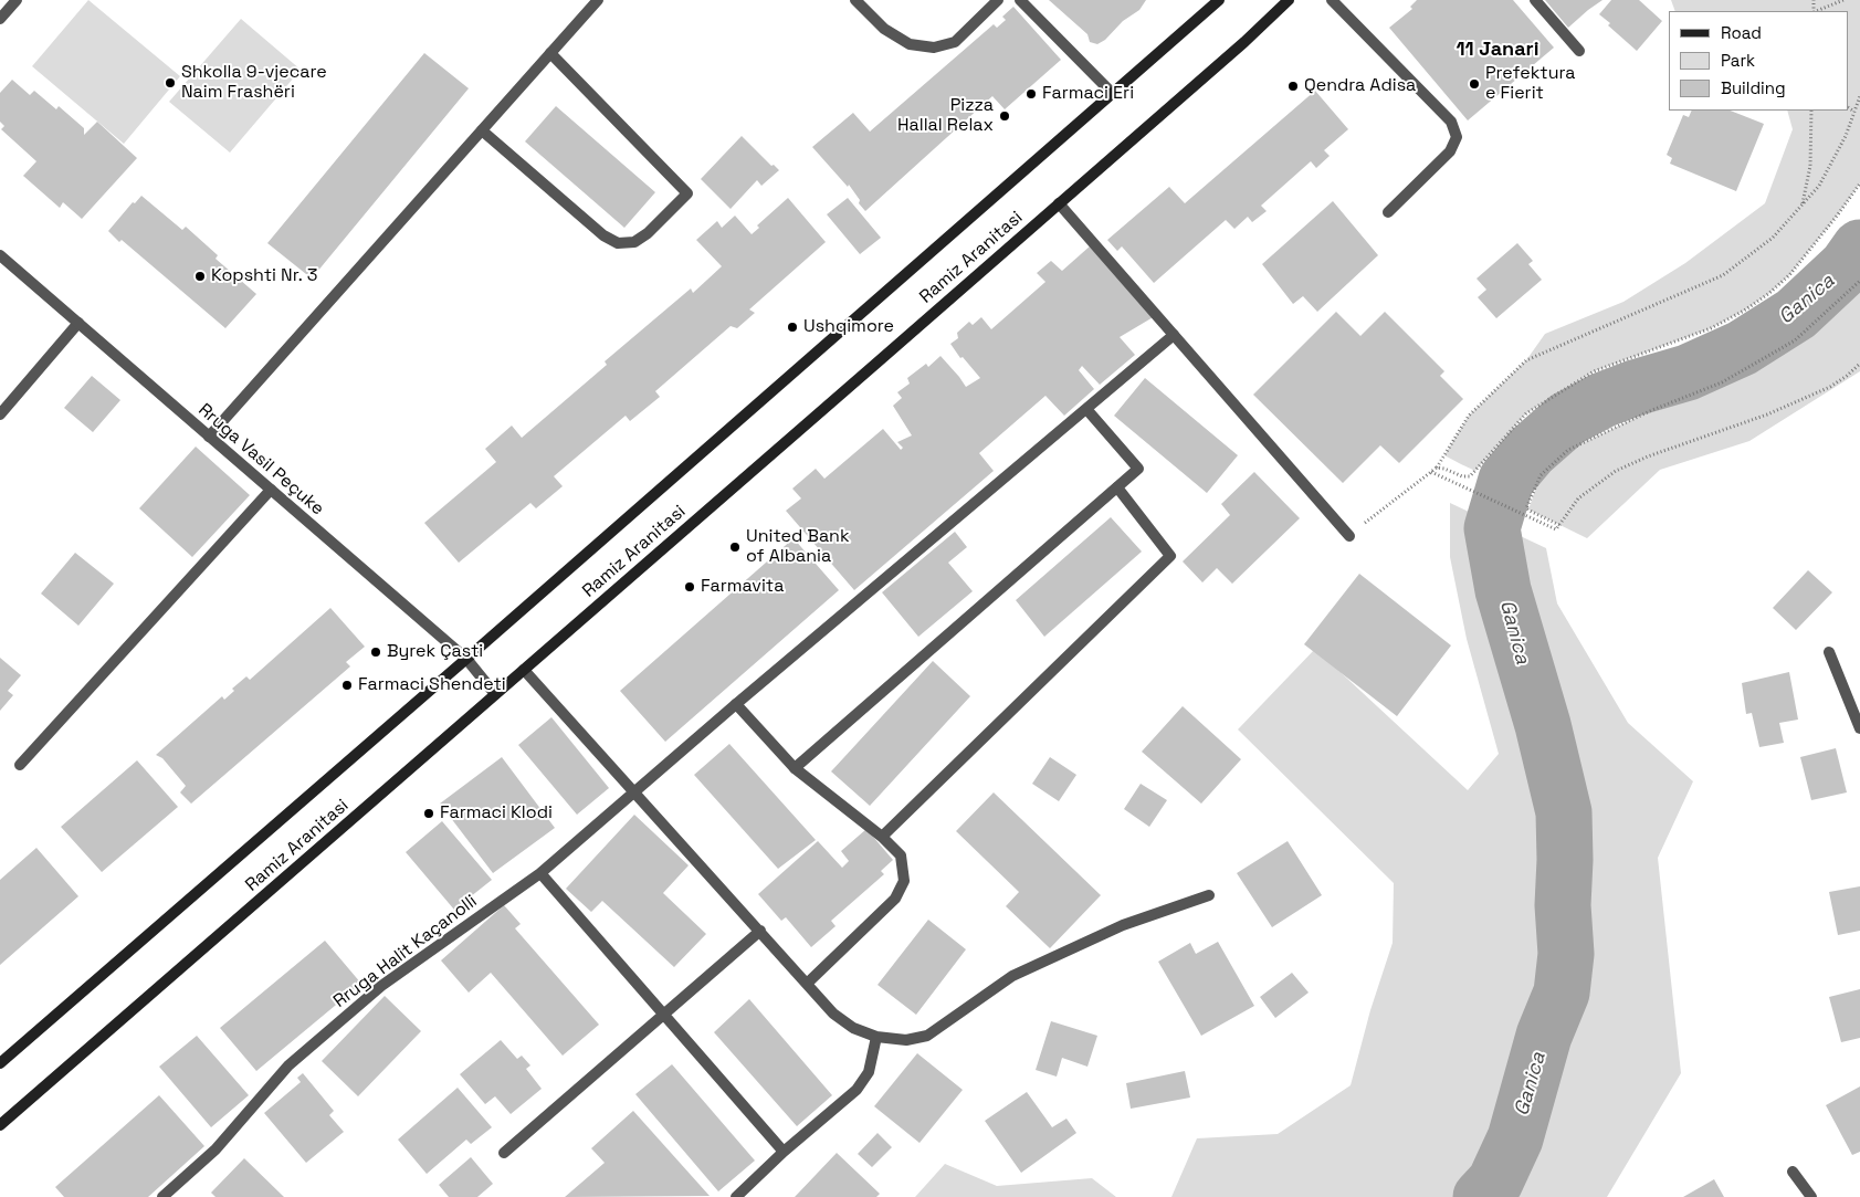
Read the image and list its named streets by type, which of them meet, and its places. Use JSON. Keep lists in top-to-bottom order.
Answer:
{
  "streets": {
    "main road": ["Ramiz Aranitasi"],
    "street": ["Rruga Vasil Peçuke", "Rruga Halit Kaçanolli"]
  },
  "crossings": [
    ["Ramiz Aranitasi", "Rruga Vasil Peçuke"]
  ],
  "districts": ["11 Janari"],
  "water": ["Ganica"],
  "places": [
    "Shkolla 9-vjecare Naim Frashëri",
    "Prefektura e Fierit",
    "Qendra Adisa",
    "Farmaci Eri",
    "Pizza Hallal Relax",
    "Kopshti Nr. 3",
    "Ushqimore",
    "United Bank of Albania",
    "Farmavita",
    "Byrek Çasti",
    "Farmaci Shendeti",
    "Farmaci Klodi"
  ],
  "legend": ["Road", "Park", "Building"]
}
